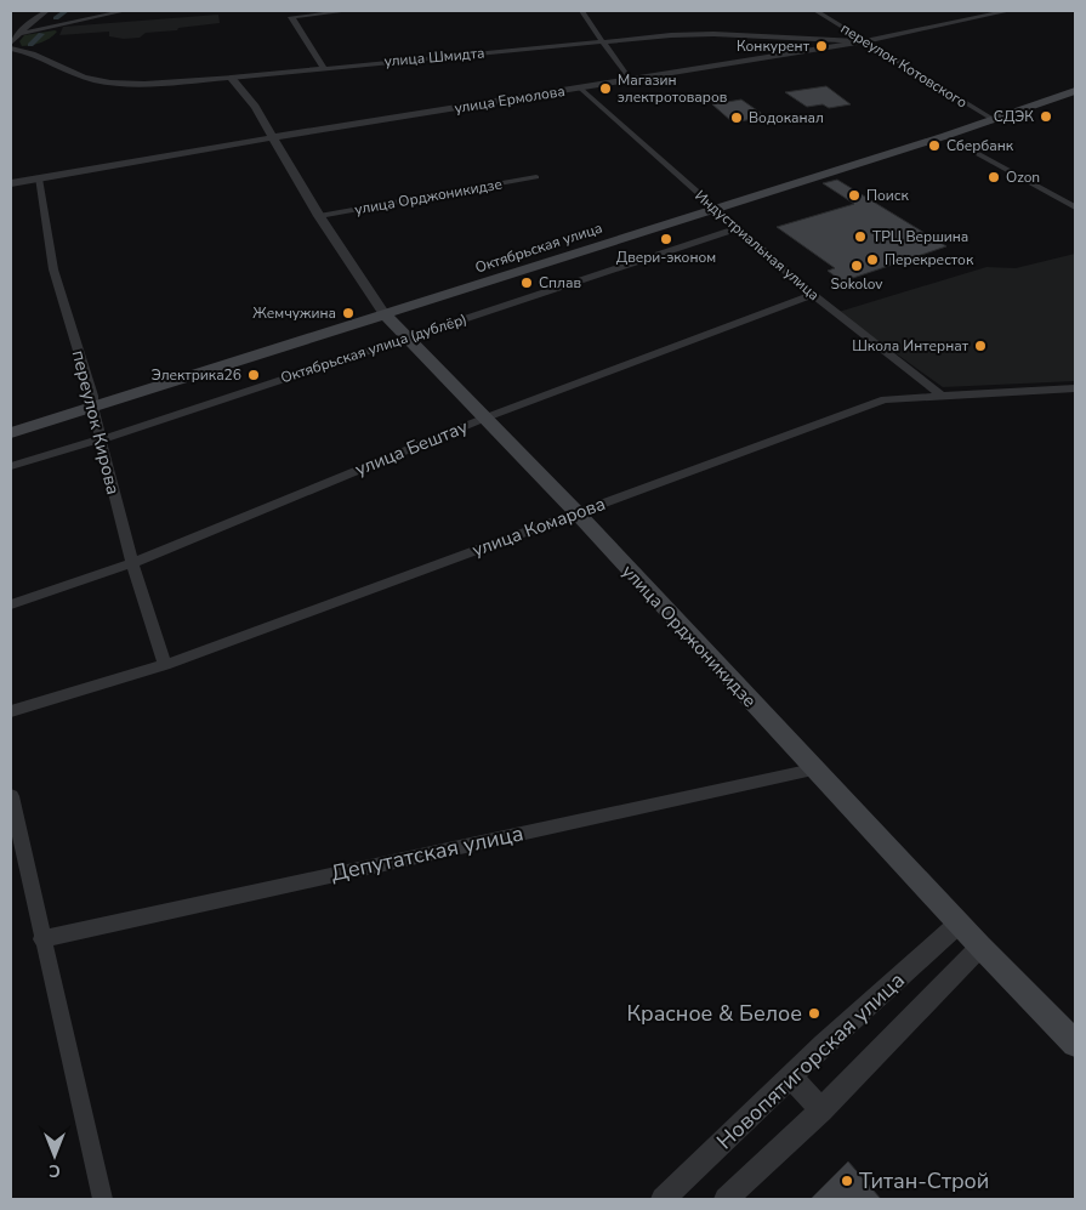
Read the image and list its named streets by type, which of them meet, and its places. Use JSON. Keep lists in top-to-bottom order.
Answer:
{
  "streets": {
    "main road": ["улица Орджоникидзе", "Октябрьская улица"],
    "street": [
      "улица Шмидта",
      "переулок Котовского",
      "улица Ермолова",
      "Индустриальная улица",
      "Октябрьская улица (дублёр)",
      "переулок Кирова",
      "улица Бештау",
      "улица Комарова",
      "Депутатская улица",
      "Новопятигорская улица"
    ]
  },
  "crossings": [
    ["улица Шмидта", "переулок Котовского"],
    ["улица Шмидта", "улица Ермолова"],
    ["улица Шмидта", "улица Орджоникидзе"],
    ["переулок Котовского", "улица Ермолова"],
    ["переулок Котовского", "Октябрьская улица"],
    ["улица Ермолова", "улица Орджоникидзе"],
    ["улица Ермолова", "Индустриальная улица"],
    ["улица Ермолова", "переулок Кирова"],
    ["улица Орджоникидзе", "Октябрьская улица"],
    ["улица Орджоникидзе", "Октябрьская улица (дублёр)"],
    ["улица Орджоникидзе", "улица Бештау"],
    ["улица Орджоникидзе", "улица Комарова"],
    ["улица Орджоникидзе", "Депутатская улица"],
    ["улица Орджоникидзе", "Новопятигорская улица"],
    ["Индустриальная улица", "Октябрьская улица"],
    ["Индустриальная улица", "Октябрьская улица (дублёр)"],
    ["Индустриальная улица", "улица Бештау"],
    ["Индустриальная улица", "улица Комарова"],
    ["Октябрьская улица", "переулок Кирова"],
    ["Октябрьская улица (дублёр)", "переулок Кирова"],
    ["переулок Кирова", "улица Бештау"],
    ["переулок Кирова", "улица Комарова"]
  ],
  "places": [
    "Конкурент",
    "Магазин электротоваров",
    "СДЭК",
    "Водоканал",
    "Сбербанк",
    "Ozon",
    "Поиск",
    "ТРЦ Вершина",
    "Двери-эконом",
    "Перекресток",
    "Sokolov",
    "Сплав",
    "Жемчужина",
    "Школа Интернат",
    "Электрика26",
    "Красное & Белое",
    "Титан-Строй"
  ],
  "north": "bottom"
}
